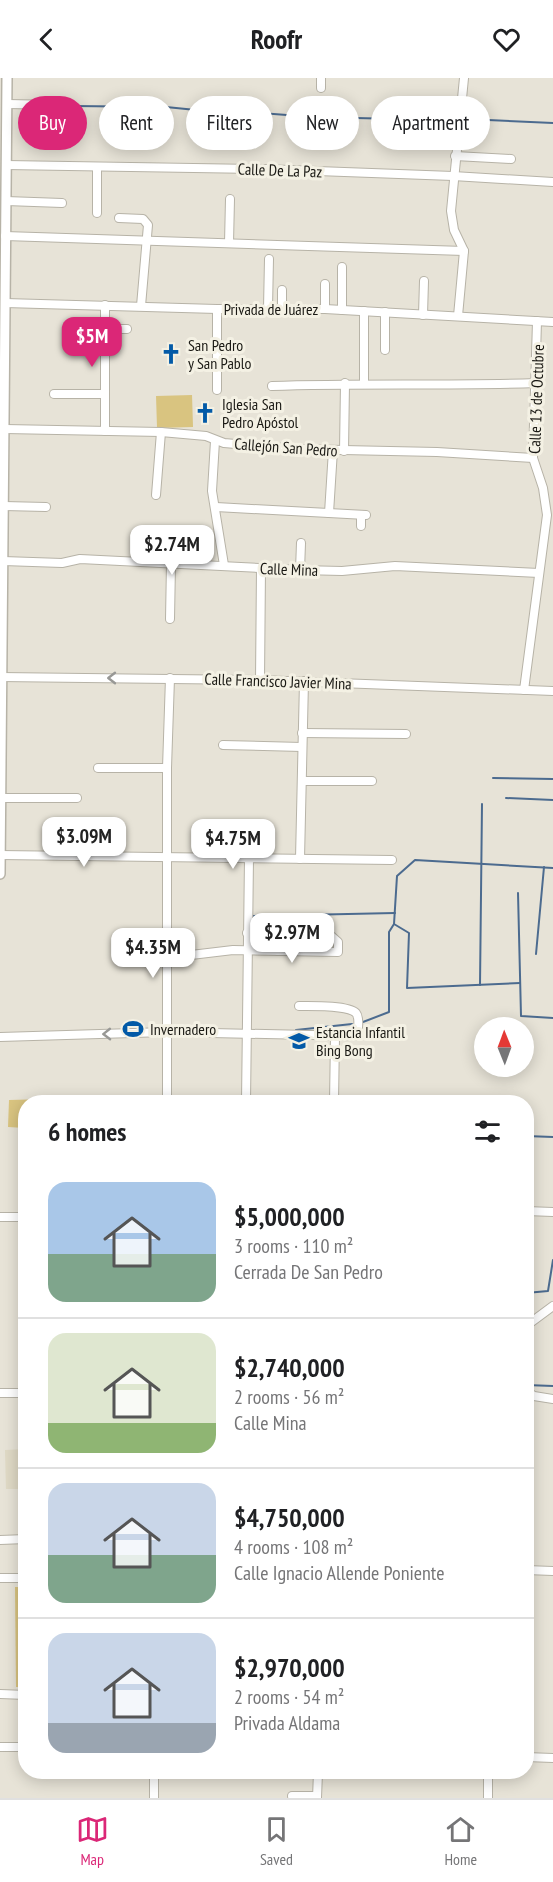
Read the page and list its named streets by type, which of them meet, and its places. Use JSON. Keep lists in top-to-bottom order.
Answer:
{
  "streets": {
    "street": [
      "Calle De La Paz",
      "Privada de Juárez",
      "Calle 13 de Octubre",
      "Callejón San Pedro",
      "Calle Mina",
      "Calle Francisco Javier Mina"
    ]
  },
  "crossings": [
    ["Privada de Juárez", "Calle 13 de Octubre"],
    ["Calle 13 de Octubre", "Callejón San Pedro"],
    ["Calle 13 de Octubre", "Calle Mina"],
    ["Calle 13 de Octubre", "Calle Francisco Javier Mina"]
  ],
  "places": {
    "church": ["San Pedro y San Pablo", "Iglesia San Pedro Apóstol"],
    "sports": ["Invernadero"],
    "school or university": ["Estancia Infantil Bing Bong"]
  },
  "north": "top",
  "page": {
    "header": "Roofr",
    "chip": [
      "Buy",
      "Rent",
      "Filters",
      "New",
      "Apartment"
    ],
    "price": [
      "$5M",
      "$2.74M",
      "$3.09M",
      "$4.75M",
      "$2.97M",
      "$4.35M"
    ],
    "heading": "6 homes",
    "list": [
      {
        "name": "$5,000,000",
        "note": "3 rooms · 110 m² · Cerrada De San Pedro"
      },
      {
        "name": "$2,740,000",
        "note": "2 rooms · 56 m² · Calle Mina"
      },
      {
        "name": "$4,750,000",
        "note": "4 rooms · 108 m² · Calle Ignacio Allende Poniente"
      },
      {
        "name": "$2,970,000",
        "note": "2 rooms · 54 m² · Privada Aldama"
      }
    ],
    "tabs": ["Map", "Saved", "Home"]
  }
}
